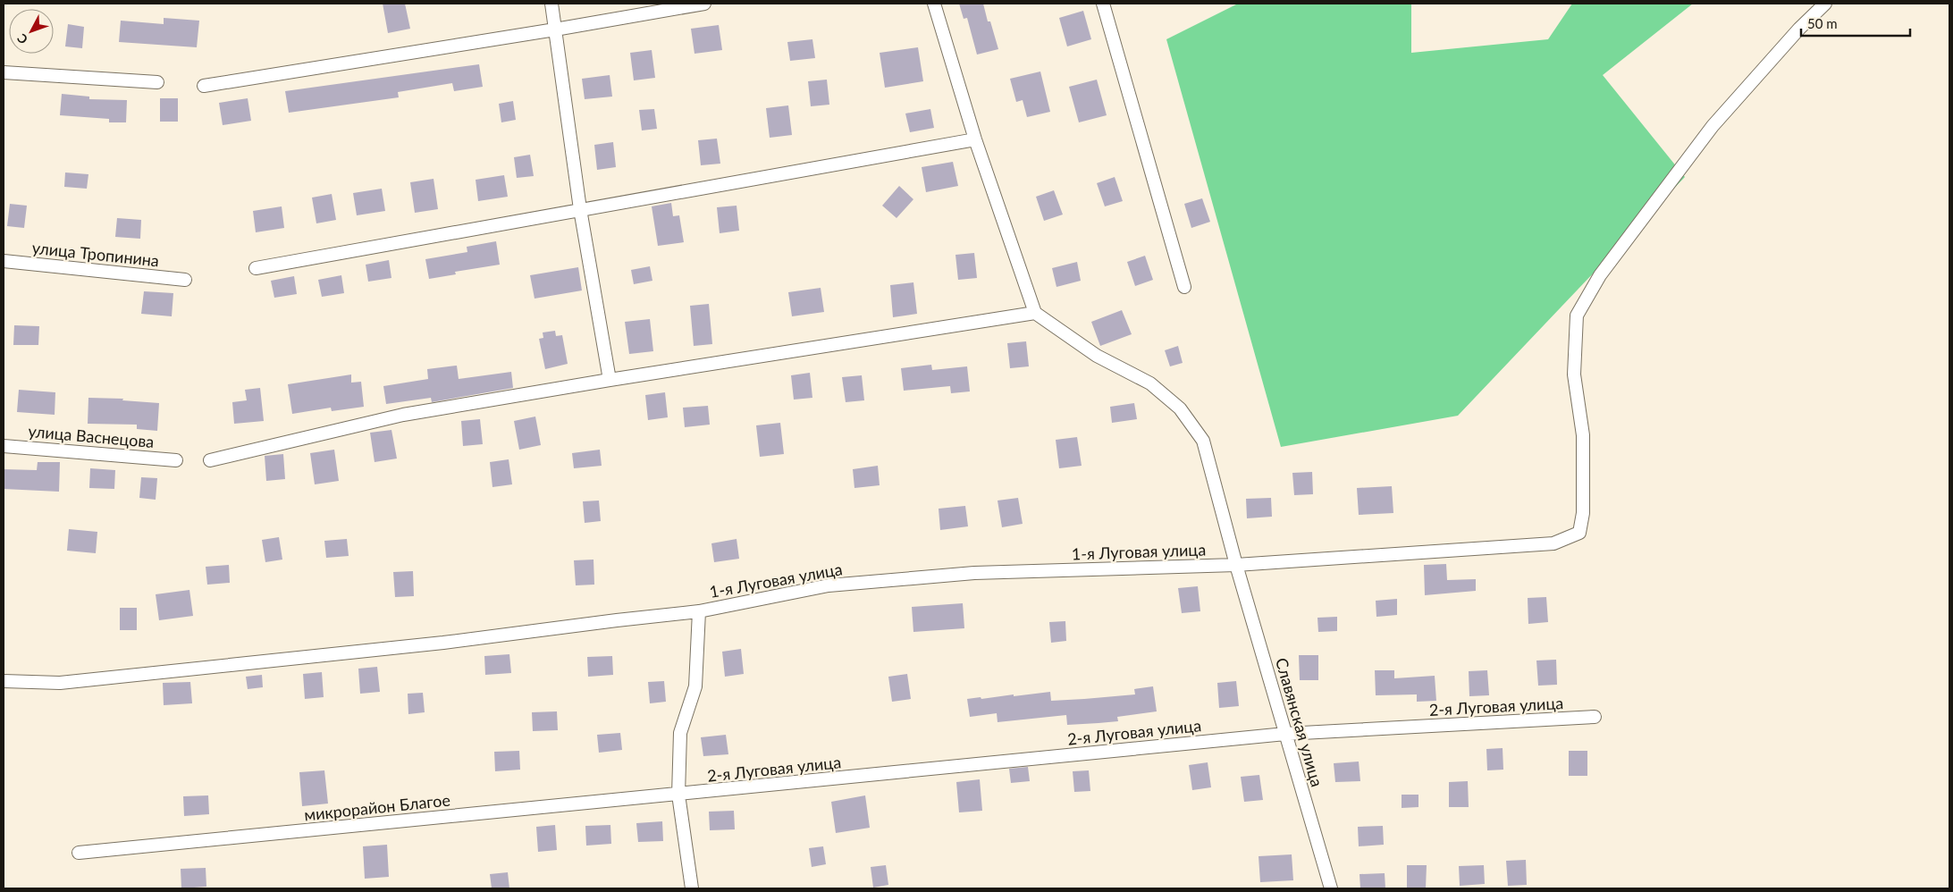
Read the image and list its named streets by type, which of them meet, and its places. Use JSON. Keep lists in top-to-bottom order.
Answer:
{
  "streets": {
    "street": [
      "улица Тропинина",
      "улица Васнецова",
      "1-я Луговая улица",
      "2-я Луговая улица",
      "Славянская улица",
      "микрорайон Благое"
    ]
  },
  "crossings": [
    ["1-я Луговая улица", "Славянская улица"],
    ["2-я Луговая улица", "Славянская улица"],
    ["2-я Луговая улица", "микрорайон Благое"]
  ],
  "scale_bar": "50 m",
  "north": "bottom left"
}
